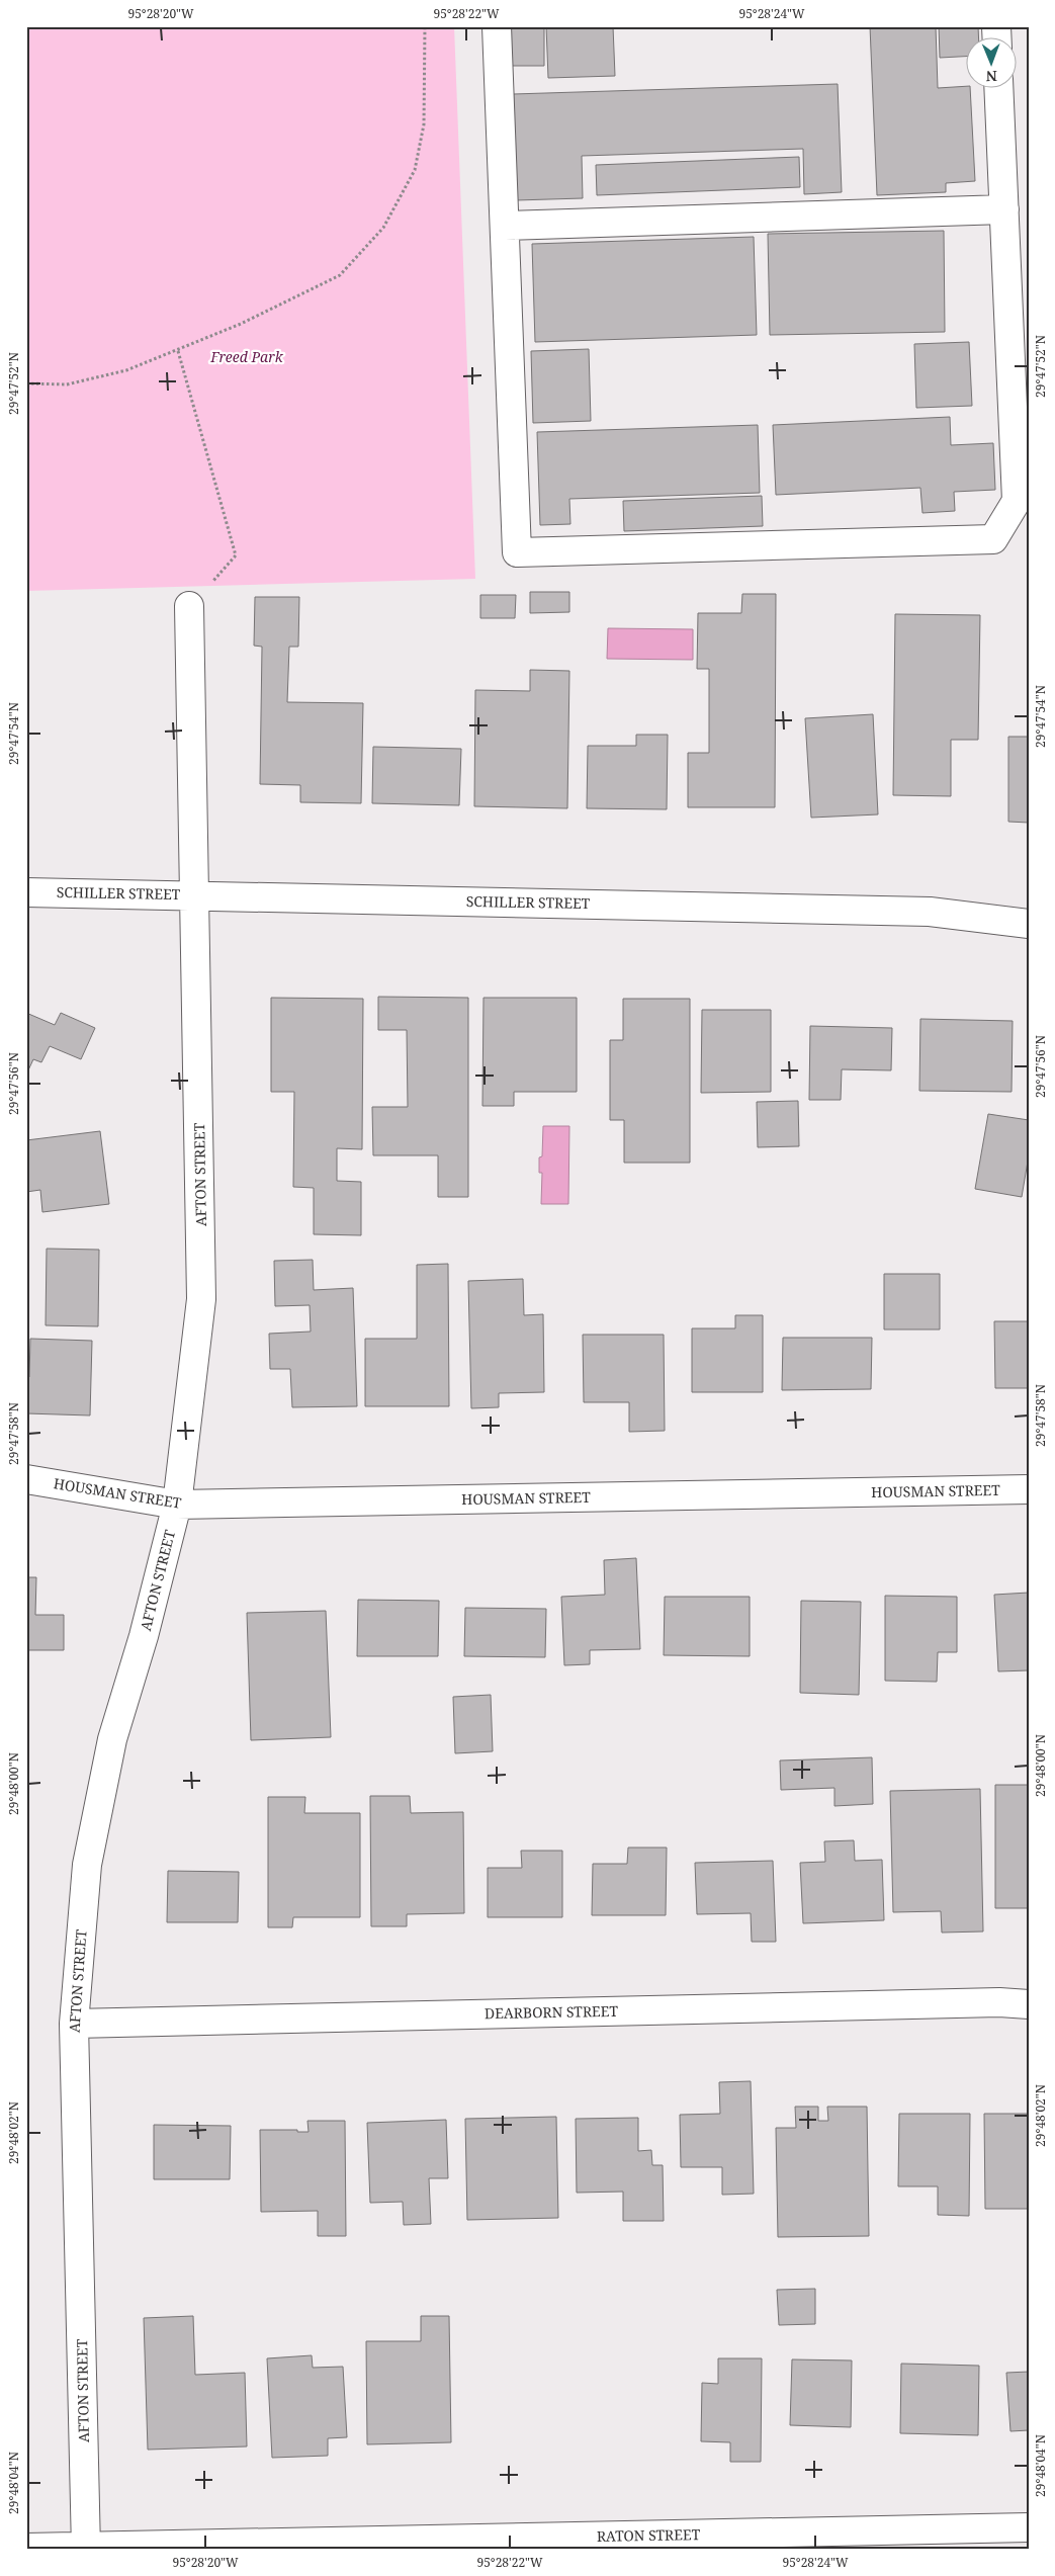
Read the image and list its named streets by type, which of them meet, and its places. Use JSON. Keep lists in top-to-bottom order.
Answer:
{
  "streets": {
    "street": [
      "SCHILLER STREET",
      "AFTON STREET",
      "HOUSMAN STREET",
      "DEARBORN STREET",
      "RATON STREET"
    ]
  },
  "crossings": [
    ["SCHILLER STREET", "AFTON STREET"],
    ["AFTON STREET", "HOUSMAN STREET"],
    ["AFTON STREET", "DEARBORN STREET"],
    ["AFTON STREET", "RATON STREET"]
  ],
  "parks": ["Freed Park"],
  "north": "bottom",
  "coordinates": [
    "95°28'20\"W",
    "95°28'22\"W",
    "95°28'24\"W",
    "29°47'52\"N",
    "29°47'54\"N",
    "29°47'56\"N",
    "29°47'58\"N",
    "29°48'00\"N",
    "29°48'02\"N",
    "29°48'04\"N"
  ]
}
